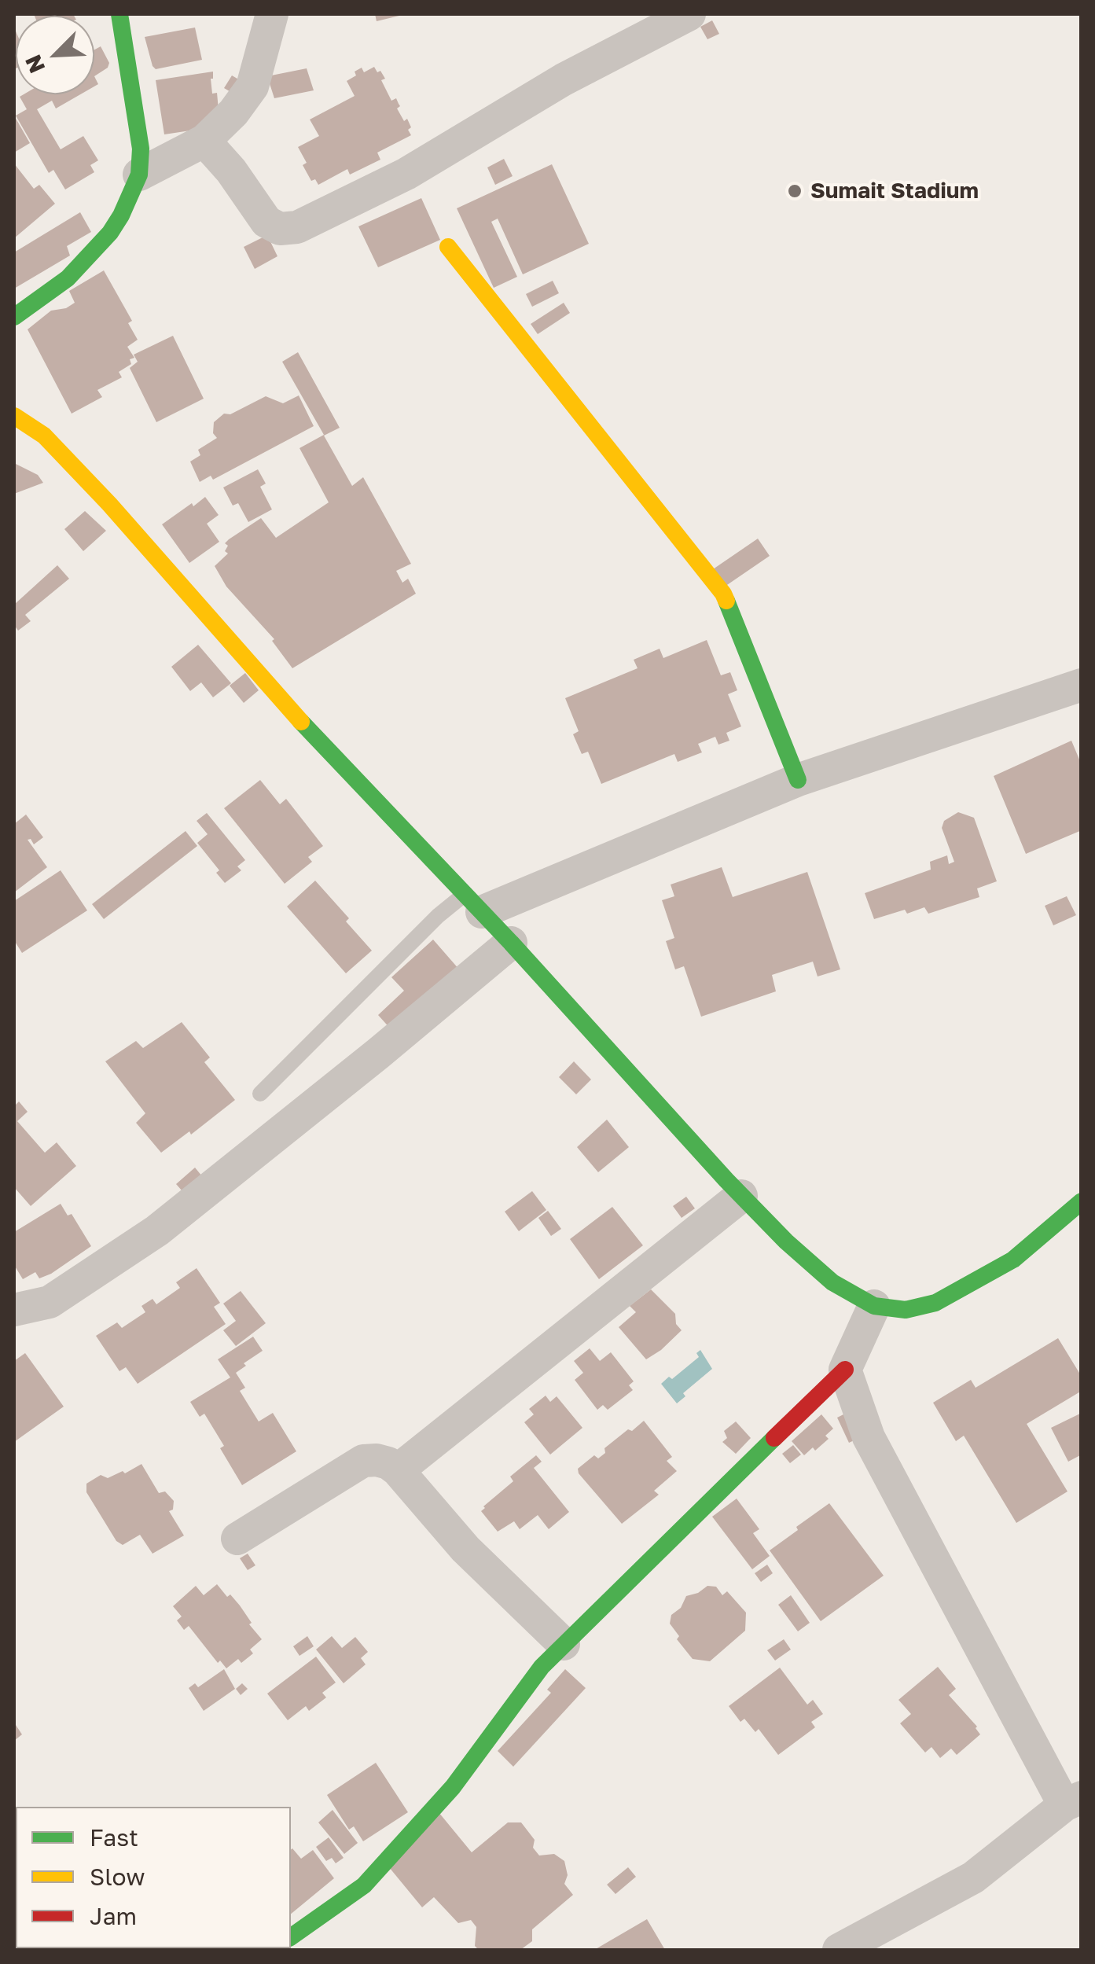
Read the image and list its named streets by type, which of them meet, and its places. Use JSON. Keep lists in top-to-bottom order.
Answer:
{
  "places": ["Sumait Stadium"],
  "legend": ["Fast", "Slow", "Jam"],
  "north": "bottom left"
}
